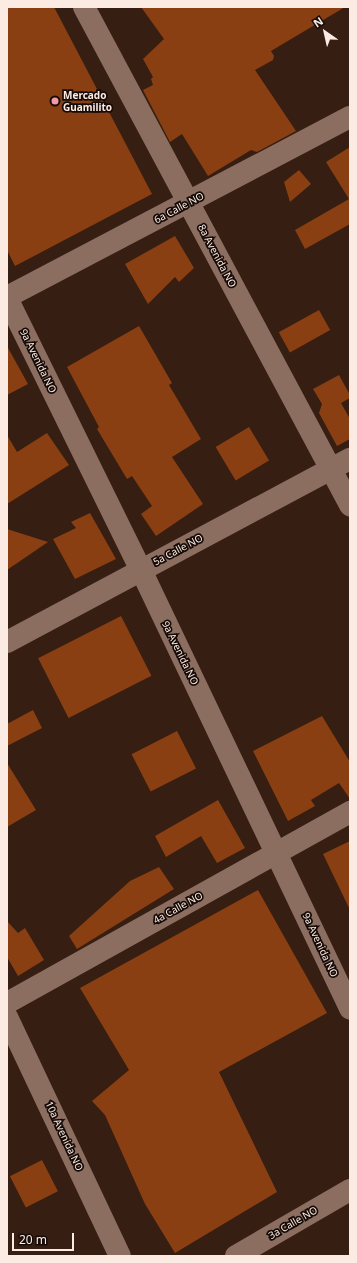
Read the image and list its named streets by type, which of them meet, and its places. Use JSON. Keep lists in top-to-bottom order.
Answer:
{
  "streets": {
    "street": [
      "6a Calle NO",
      "8a Avenida NO",
      "9a Avenida NO",
      "5a Calle NO",
      "4a Calle NO",
      "10a Avenida NO",
      "3a Calle NO"
    ]
  },
  "crossings": [
    ["6a Calle NO", "8a Avenida NO"],
    ["6a Calle NO", "9a Avenida NO"],
    ["8a Avenida NO", "5a Calle NO"],
    ["9a Avenida NO", "5a Calle NO"],
    ["9a Avenida NO", "4a Calle NO"]
  ],
  "places": ["Mercado Guamilito"],
  "scale_bar": "20 m",
  "north": "top left"
}
